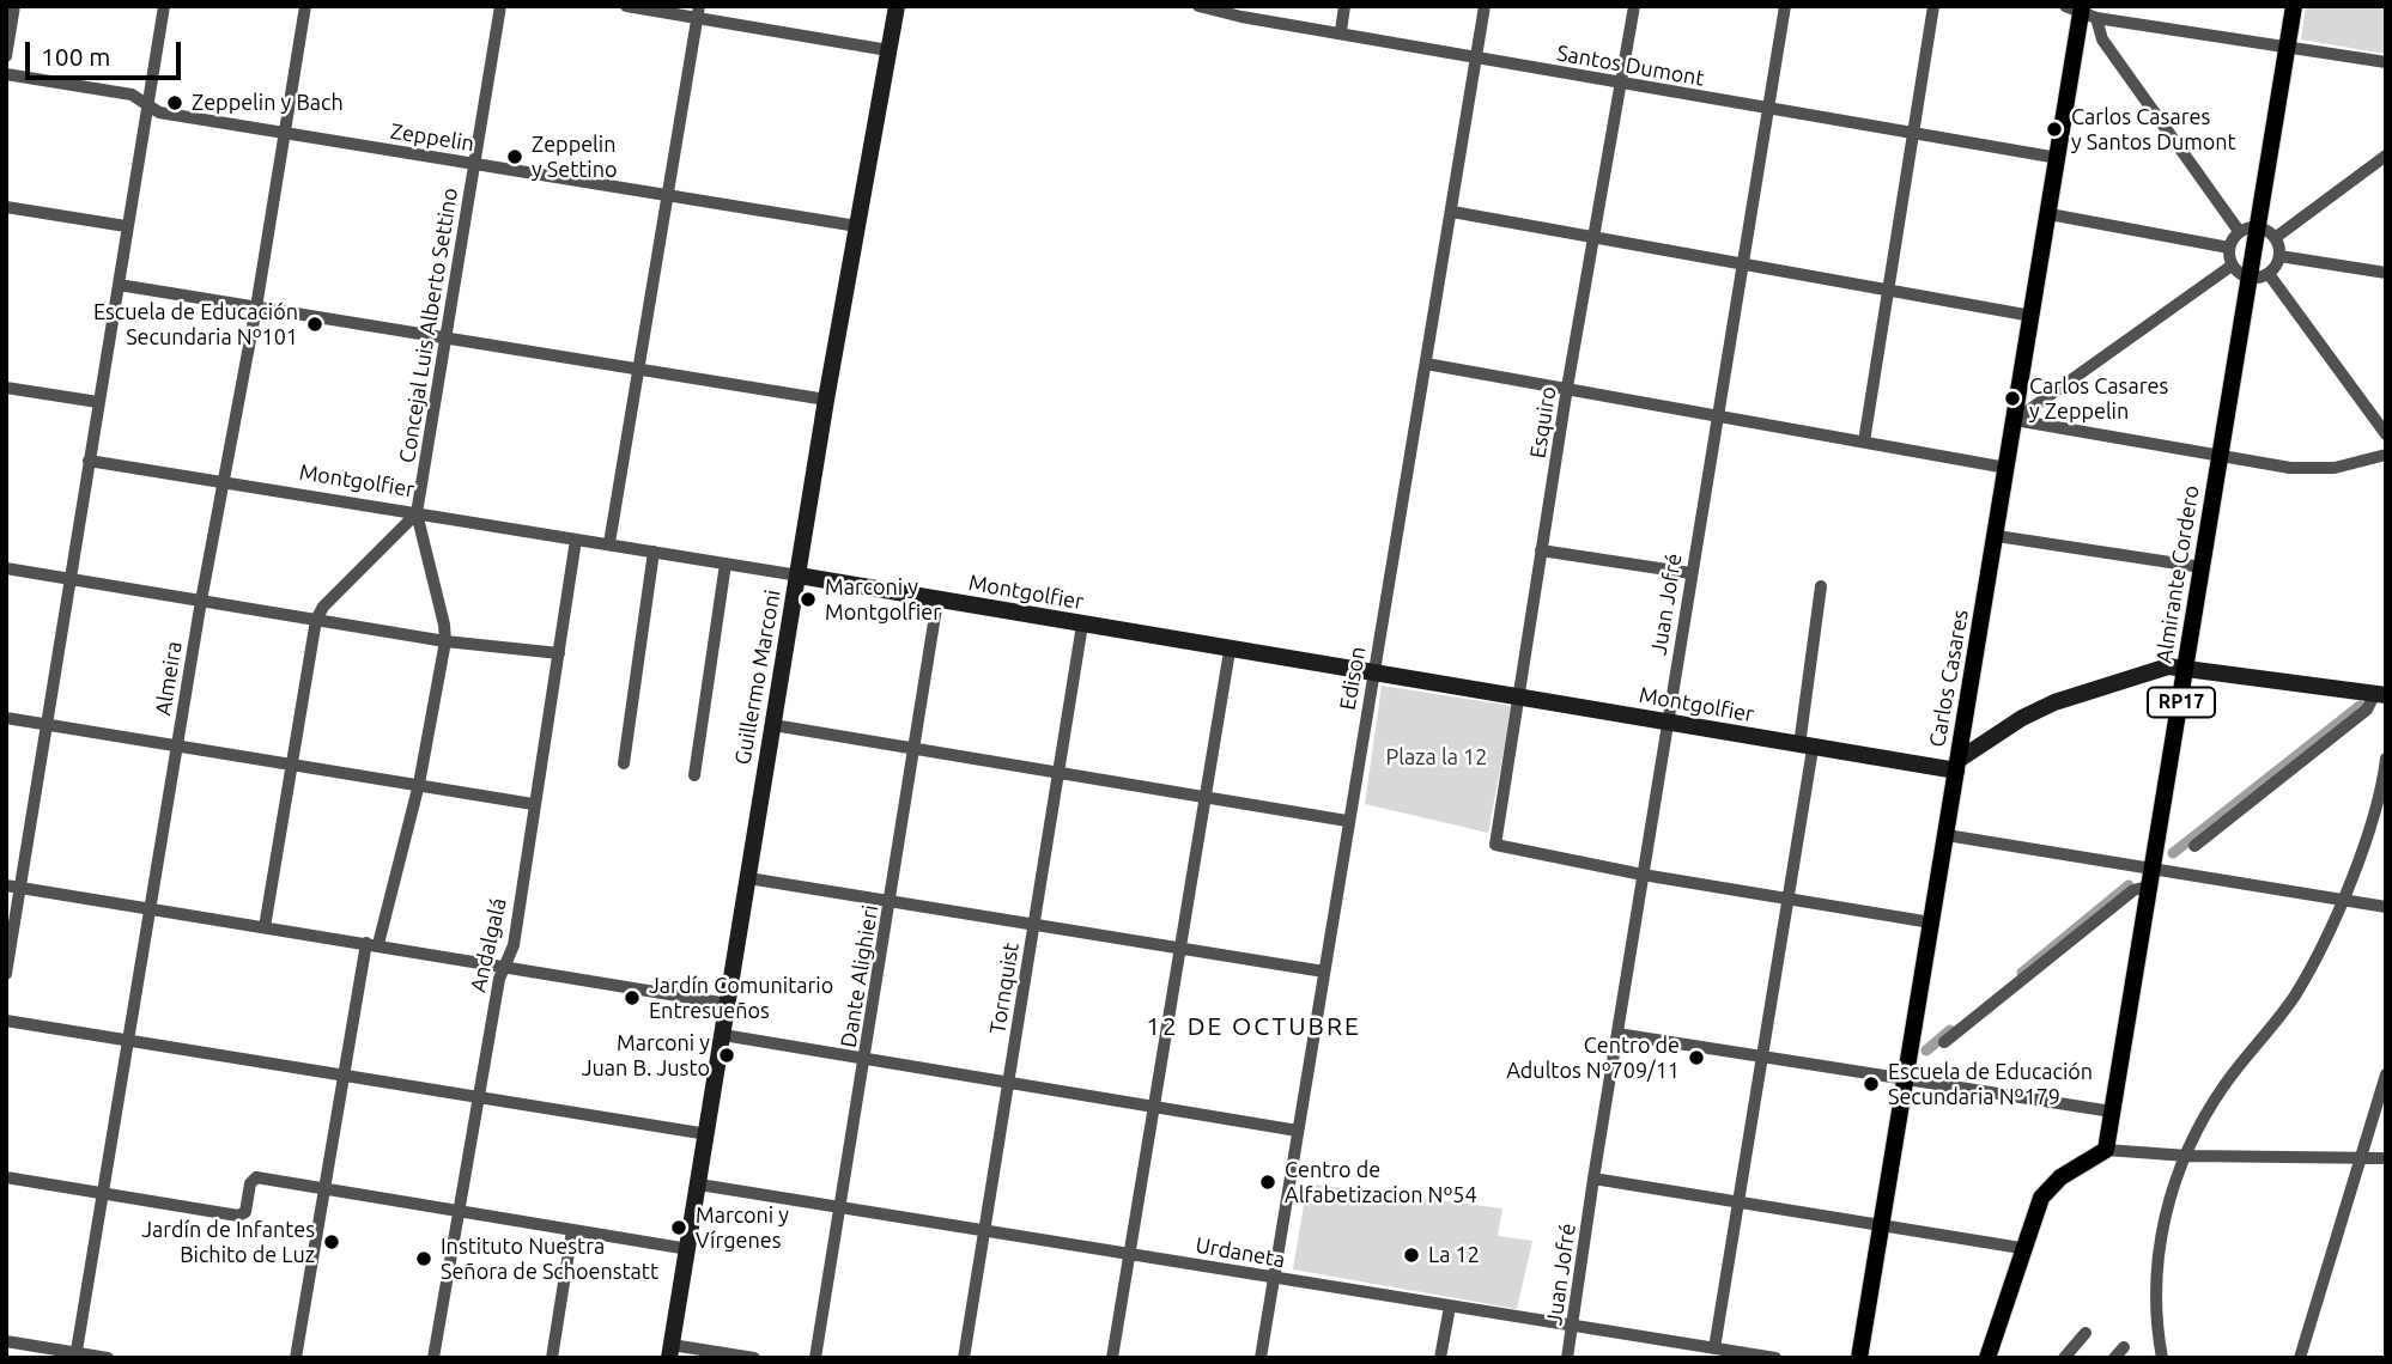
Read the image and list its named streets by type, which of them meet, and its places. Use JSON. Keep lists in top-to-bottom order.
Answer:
{
  "streets": {
    "main road": ["Almirante Cordero", "Carlos Casares", "RP17"],
    "street": [
      "Santos Dumont",
      "Zeppelin",
      "Concejal Luis Alberto Settino",
      "Esquiro",
      "Montgolfier",
      "Juan Jofré",
      "Guillermo Marconi",
      "Almeira",
      "Edison",
      "Andalgalá",
      "Dante Alighieri",
      "Tornquist",
      "Urdaneta"
    ]
  },
  "crossings": [
    ["Santos Dumont", "Esquiro"],
    ["Santos Dumont", "Juan Jofré"],
    ["Santos Dumont", "Edison"],
    ["Santos Dumont", "Carlos Casares"],
    ["Zeppelin", "Concejal Luis Alberto Settino"],
    ["Zeppelin", "Guillermo Marconi"],
    ["Zeppelin", "Almeira"],
    ["Concejal Luis Alberto Settino", "Montgolfier"],
    ["Esquiro", "Montgolfier"],
    ["Esquiro", "Juan Jofré"],
    ["Montgolfier", "Juan Jofré"],
    ["Montgolfier", "Guillermo Marconi"],
    ["Montgolfier", "Almeira"],
    ["Montgolfier", "Edison"],
    ["Montgolfier", "Carlos Casares"],
    ["Montgolfier", "Andalgalá"],
    ["Montgolfier", "Dante Alighieri"],
    ["Montgolfier", "Tornquist"],
    ["Juan Jofré", "Urdaneta"],
    ["Guillermo Marconi", "Urdaneta"],
    ["Edison", "Urdaneta"],
    ["Dante Alighieri", "Urdaneta"],
    ["Tornquist", "Urdaneta"]
  ],
  "districts": ["12 DE OCTUBRE"],
  "parks": ["Plaza la 12"],
  "places": [
    "Zeppelin y Bach",
    "Carlos Casares y Santos Dumont",
    "Zeppelin y Settino",
    "Escuela de Educación Secundaria Nº101",
    "Carlos Casares y Zeppelin",
    "Marconi y Montgolfier",
    "Jardín Comunitario Entresueños",
    "Marconi y Juan B. Justo",
    "Centro de Adultos Nº709/11",
    "Escuela de Educación Secundaria Nº179",
    "Centro de Alfabetizacion Nº54",
    "Marconi y Vírgenes",
    "Jardín de Infantes Bichito de Luz",
    "La 12",
    "Instituto Nuestra Señora de Schoenstatt"
  ],
  "scale_bar": "100 m"
}
